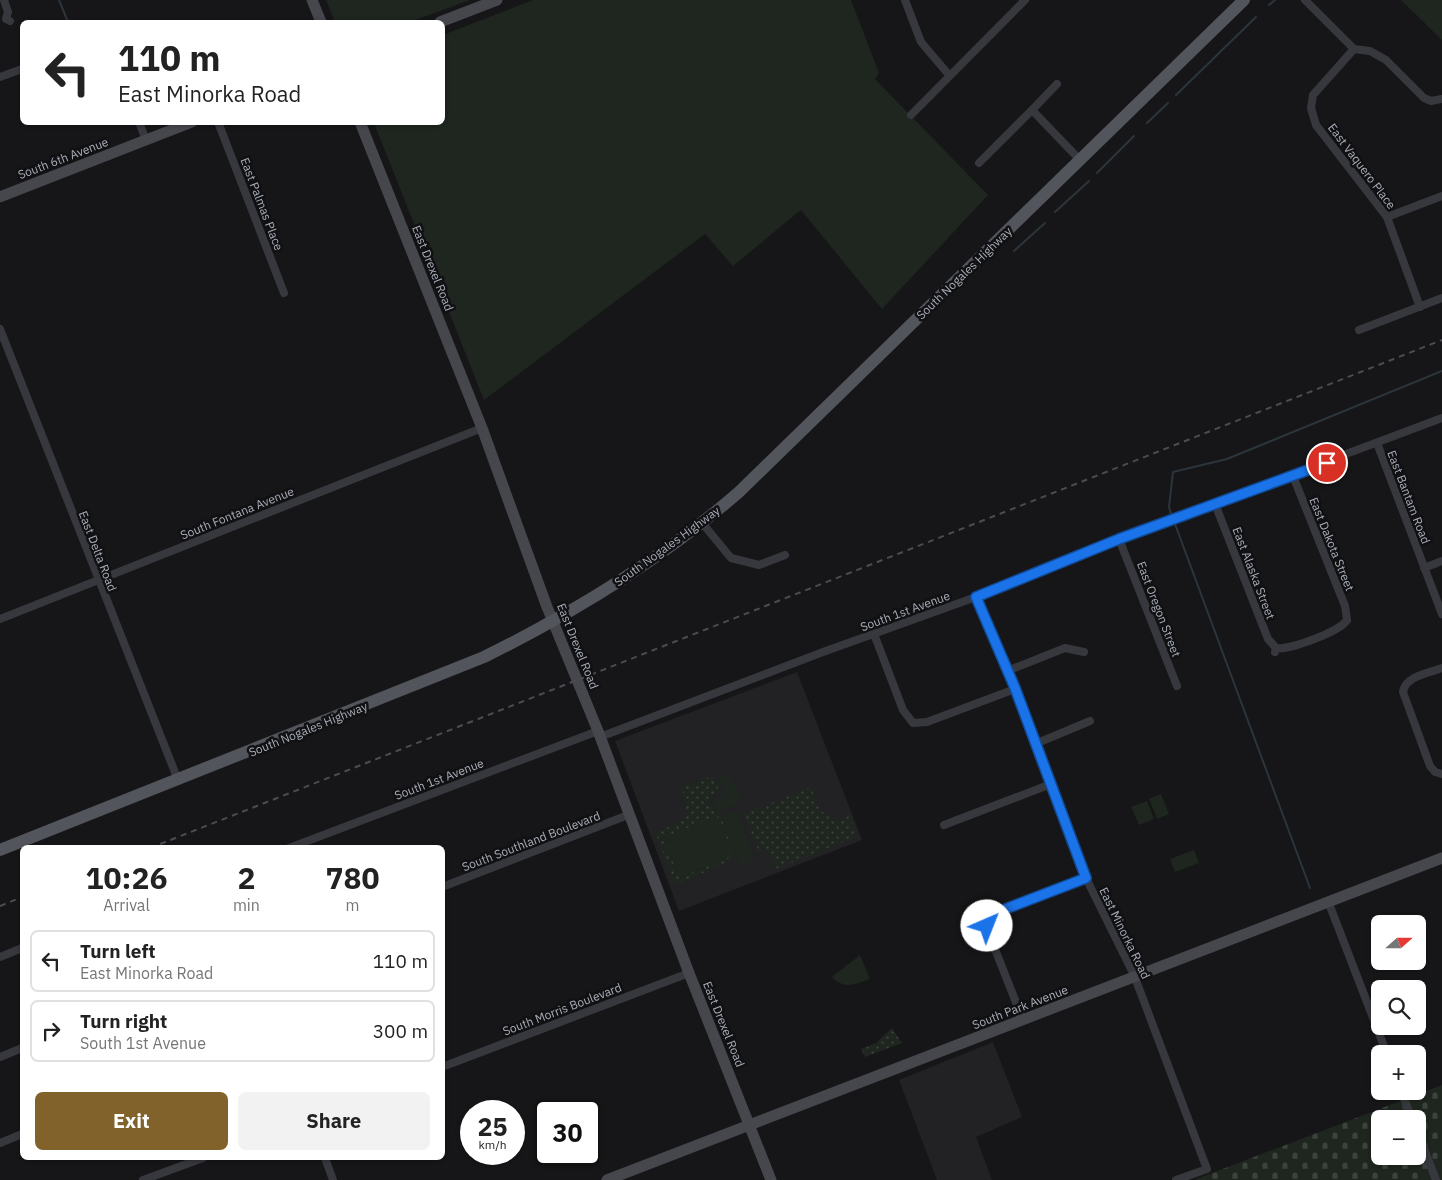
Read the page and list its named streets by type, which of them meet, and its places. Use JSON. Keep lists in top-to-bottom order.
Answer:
{
  "streets": {
    "main road": ["South Nogales Highway"],
    "street": [
      "South 6th Avenue",
      "East Vaquero Place",
      "East Palmas Place",
      "East Drexel Road",
      "East Bantam Road",
      "South Fontana Avenue",
      "East Dakota Street",
      "East Delta Road",
      "East Alaska Street",
      "East Oregon Street",
      "South 1st Avenue",
      "South Southland Boulevard",
      "East Minorka Road",
      "South Park Avenue",
      "South Morris Boulevard"
    ]
  },
  "crossings": [
    ["East Drexel Road", "South Nogales Highway"],
    ["East Drexel Road", "South Fontana Avenue"],
    ["East Drexel Road", "South 1st Avenue"],
    ["East Drexel Road", "South Southland Boulevard"],
    ["East Drexel Road", "South Park Avenue"],
    ["East Drexel Road", "South Morris Boulevard"],
    ["South Nogales Highway", "East Delta Road"],
    ["East Bantam Road", "South 1st Avenue"],
    ["South Fontana Avenue", "East Delta Road"],
    ["East Dakota Street", "East Alaska Street"],
    ["East Dakota Street", "South 1st Avenue"],
    ["East Alaska Street", "South 1st Avenue"],
    ["East Oregon Street", "South 1st Avenue"],
    ["South 1st Avenue", "East Minorka Road"],
    ["East Minorka Road", "South Park Avenue"]
  ],
  "north": "right",
  "page": {
    "turn": ["110 m", "East Minorka Road"],
    "eta": [
      "10:26",
      "Arrival",
      "2",
      "min",
      "780",
      "m"
    ],
    "map_buttons": ["+", "−"],
    "list": [
      {
        "name": "Turn left",
        "note": "East Minorka Road",
        "value": "110 m"
      },
      {
        "name": "Turn right",
        "note": "South 1st Avenue",
        "value": "300 m"
      }
    ],
    "buttons": ["Exit", "Share"],
    "speed": "25 km/h",
    "limit": "30"
  }
}
